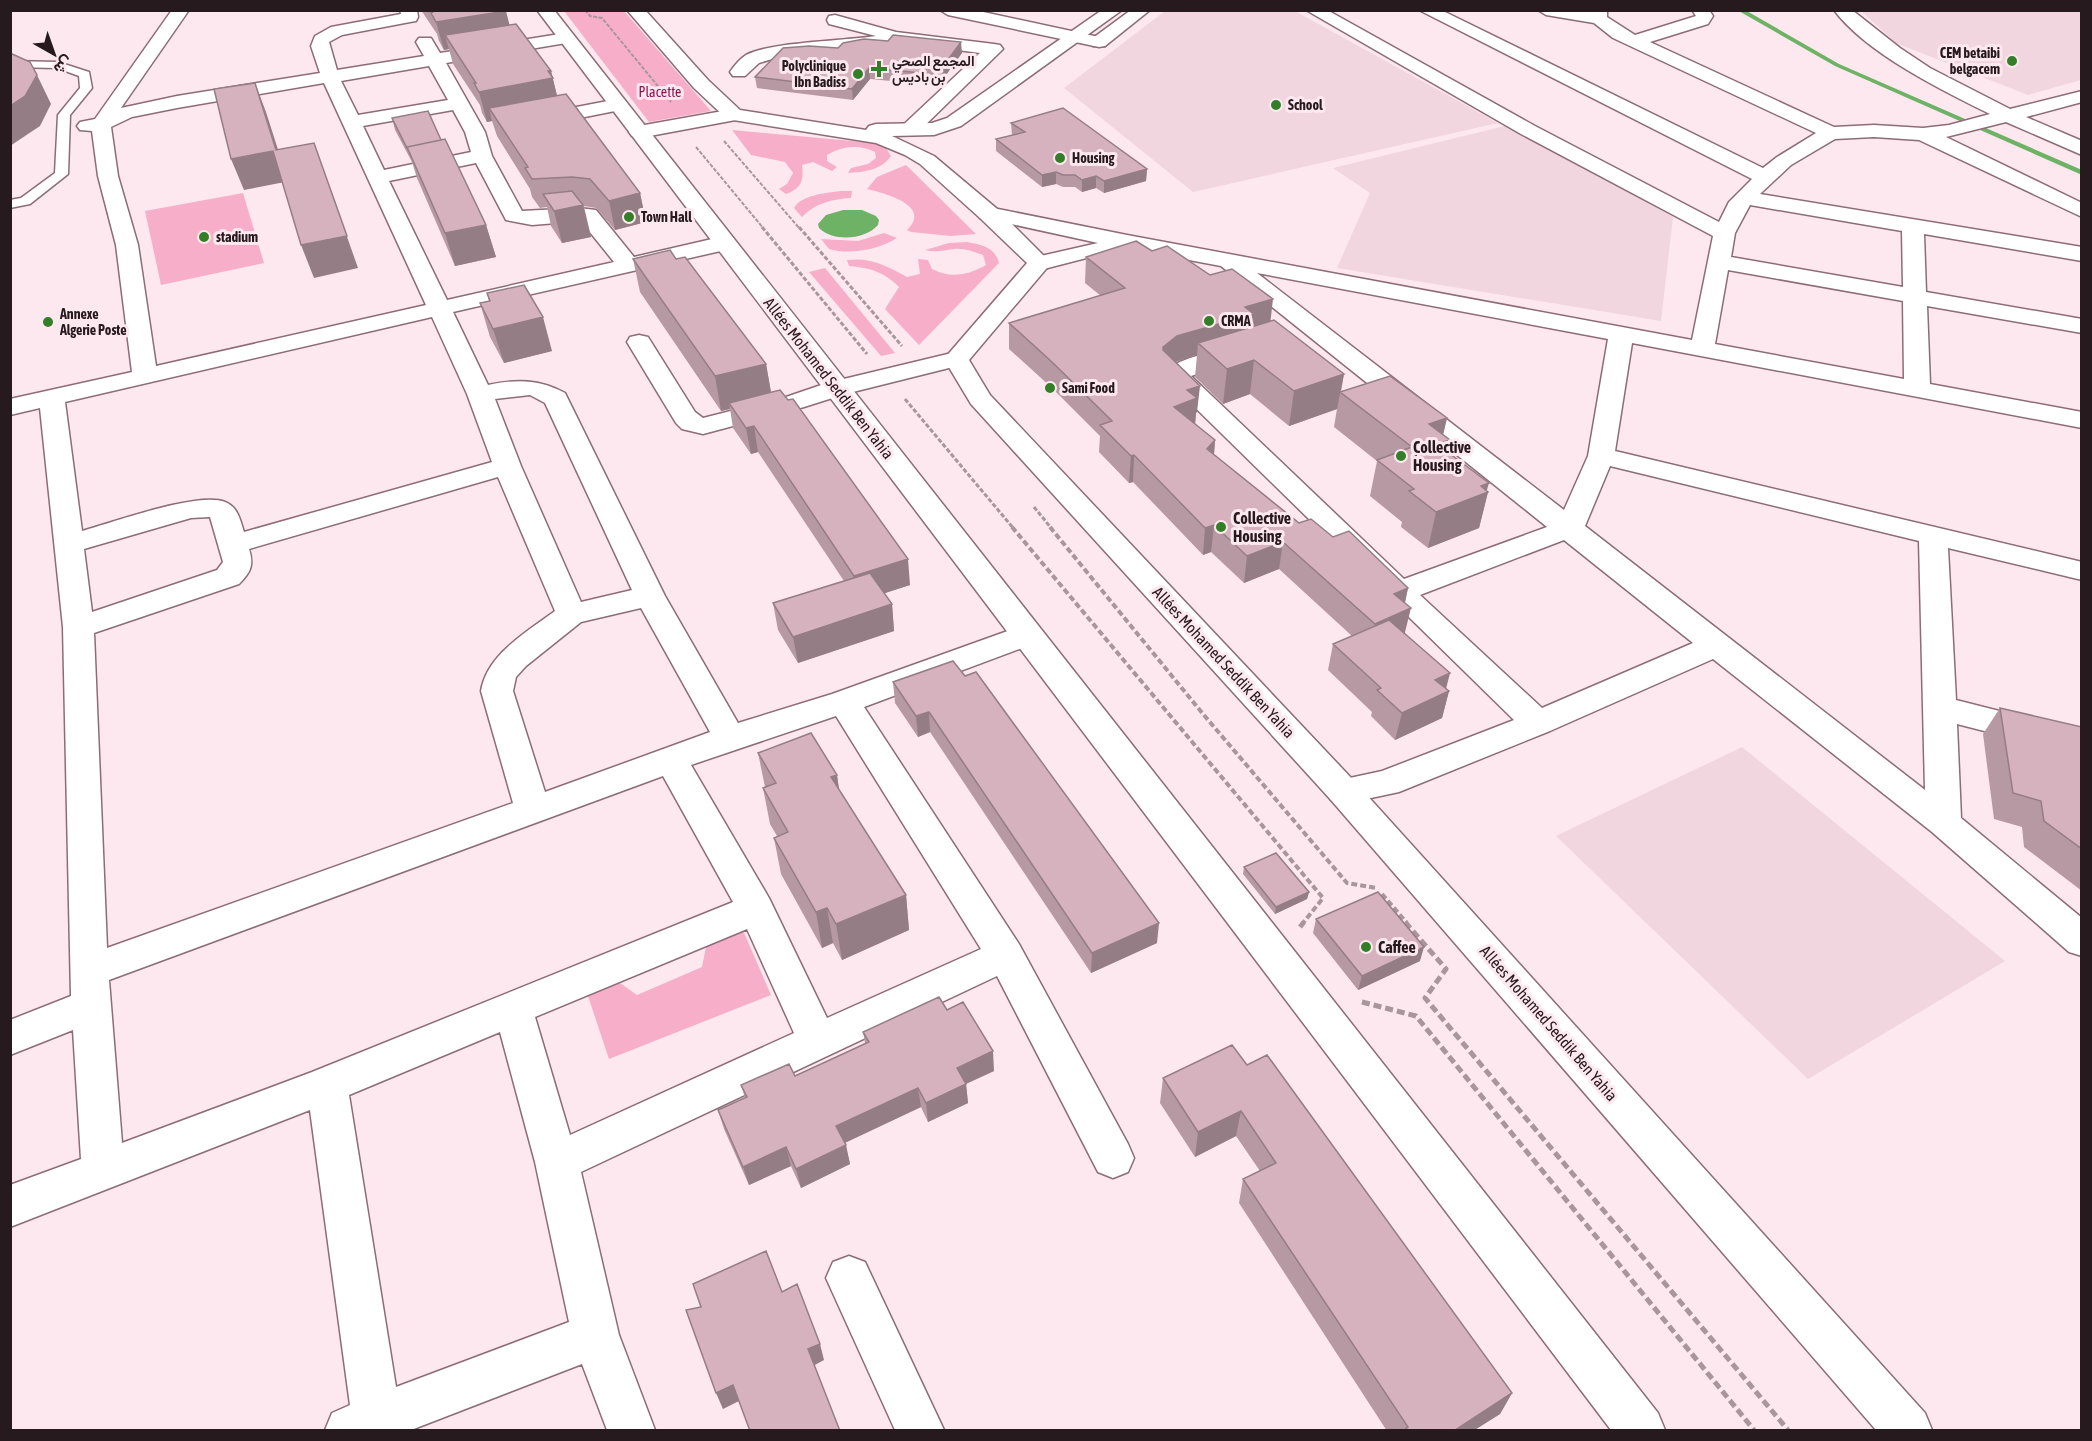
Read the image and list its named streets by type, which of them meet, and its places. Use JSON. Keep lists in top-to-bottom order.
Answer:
{
  "streets": {
    "street": ["Allées Mohamed Seddik Ben Yahia"]
  },
  "parks": ["Placette"],
  "places": {
    "other": [
      "CEM betaibi belgacem",
      "Polyclinique Ibn Badiss",
      "School",
      "Housing",
      "Town Hall",
      "stadium",
      "CRMA",
      "Annexe Algerie Poste",
      "Sami Food",
      "ِCollective Housing",
      "Collective Housing",
      "Caffee"
    ],
    "health": ["المجمع الصحي بن باديس"]
  },
  "north": "bottom right"
}
